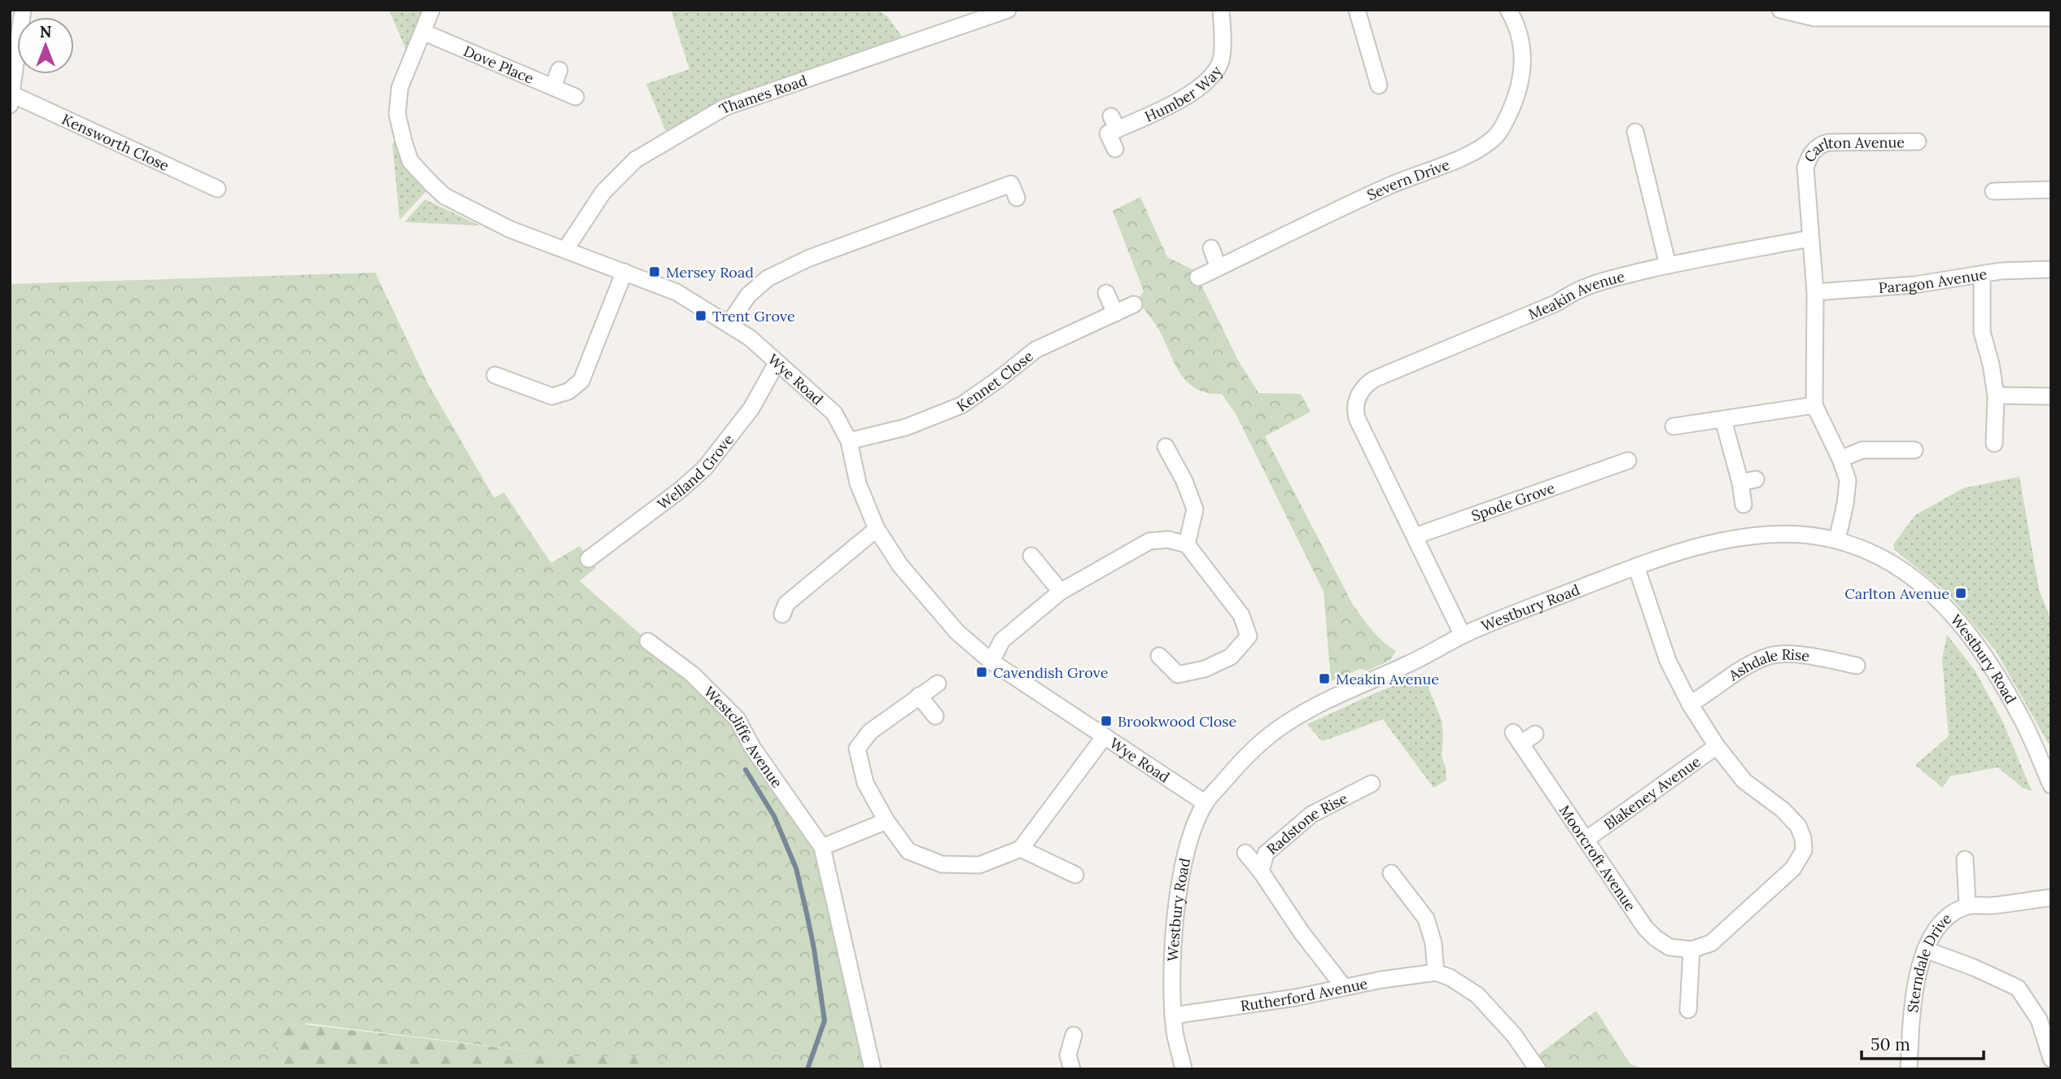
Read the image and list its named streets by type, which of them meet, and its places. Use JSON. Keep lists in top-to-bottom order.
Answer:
{
  "streets": {
    "street": [
      "Dove Place",
      "Humber Way",
      "Thames Road",
      "Kensworth Close",
      "Carlton Avenue",
      "Severn Drive",
      "Paragon Avenue",
      "Meakin Avenue",
      "Wye Road",
      "Kennet Close",
      "Welland Grove",
      "Spode Grove",
      "Westbury Road",
      "Ashdale Rise",
      "Westcliffe Avenue",
      "Blakeney Avenue",
      "Radstone Rise",
      "Moorcroft Avenue",
      "Sterndale Drive",
      "Rutherford Avenue"
    ]
  },
  "crossings": [
    ["Dove Place", "Wye Road"],
    ["Thames Road", "Wye Road"],
    ["Carlton Avenue", "Paragon Avenue"],
    ["Carlton Avenue", "Meakin Avenue"],
    ["Carlton Avenue", "Westbury Road"],
    ["Meakin Avenue", "Spode Grove"],
    ["Meakin Avenue", "Westbury Road"],
    ["Wye Road", "Kennet Close"],
    ["Wye Road", "Welland Grove"],
    ["Wye Road", "Westbury Road"],
    ["Westbury Road", "Rutherford Avenue"],
    ["Blakeney Avenue", "Moorcroft Avenue"],
    ["Radstone Rise", "Rutherford Avenue"]
  ],
  "places": {
    "transit": [
      "Mersey Road",
      "Trent Grove",
      "Carlton Avenue",
      "Cavendish Grove",
      "Meakin Avenue",
      "Brookwood Close"
    ]
  },
  "scale_bar": "50 m",
  "north": "top"
}
